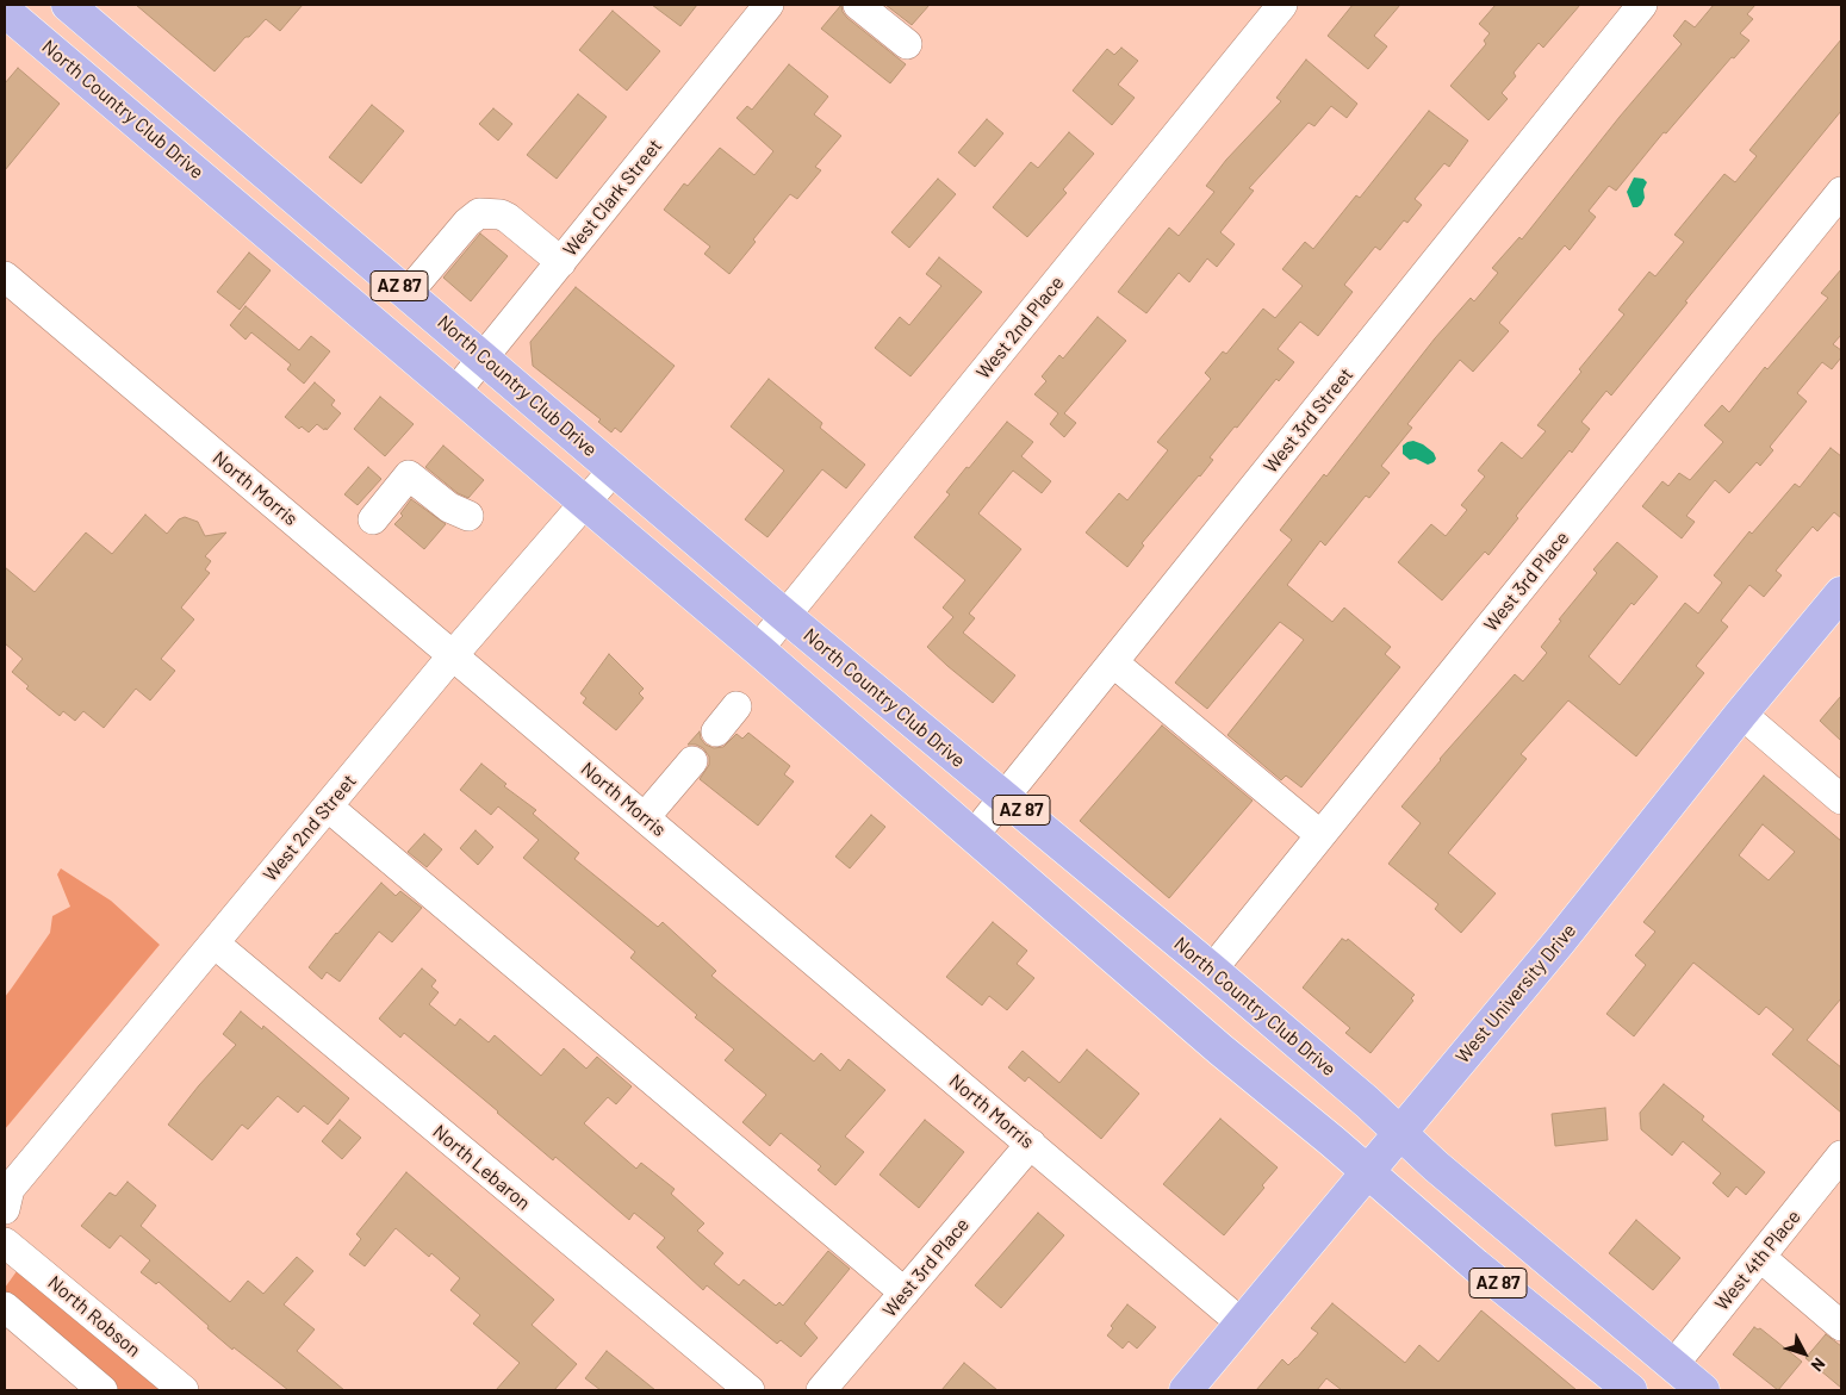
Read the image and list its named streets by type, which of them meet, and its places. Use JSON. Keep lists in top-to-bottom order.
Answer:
{
  "streets": {
    "main road": ["North Country Club Drive", "AZ 87", "West University Drive"],
    "street": [
      "West Clark Street",
      "West 2nd Place",
      "West 3rd Street",
      "North Morris",
      "West 3rd Place",
      "West 2nd Street",
      "North Lebaron",
      "West 4th Place",
      "North Robson"
    ]
  },
  "crossings": [
    ["North Country Club Drive", "West Clark Street"],
    ["North Country Club Drive", "West 2nd Place"],
    ["North Country Club Drive", "West 3rd Street"],
    ["North Country Club Drive", "West 3rd Place"],
    ["North Country Club Drive", "West 2nd Street"],
    ["North Country Club Drive", "West University Drive"],
    ["North Country Club Drive", "West 4th Place"],
    ["North Morris", "West 3rd Place"],
    ["North Morris", "West 2nd Street"],
    ["North Morris", "West University Drive"],
    ["West 2nd Street", "North Lebaron"]
  ],
  "north": "bottom right"
}
